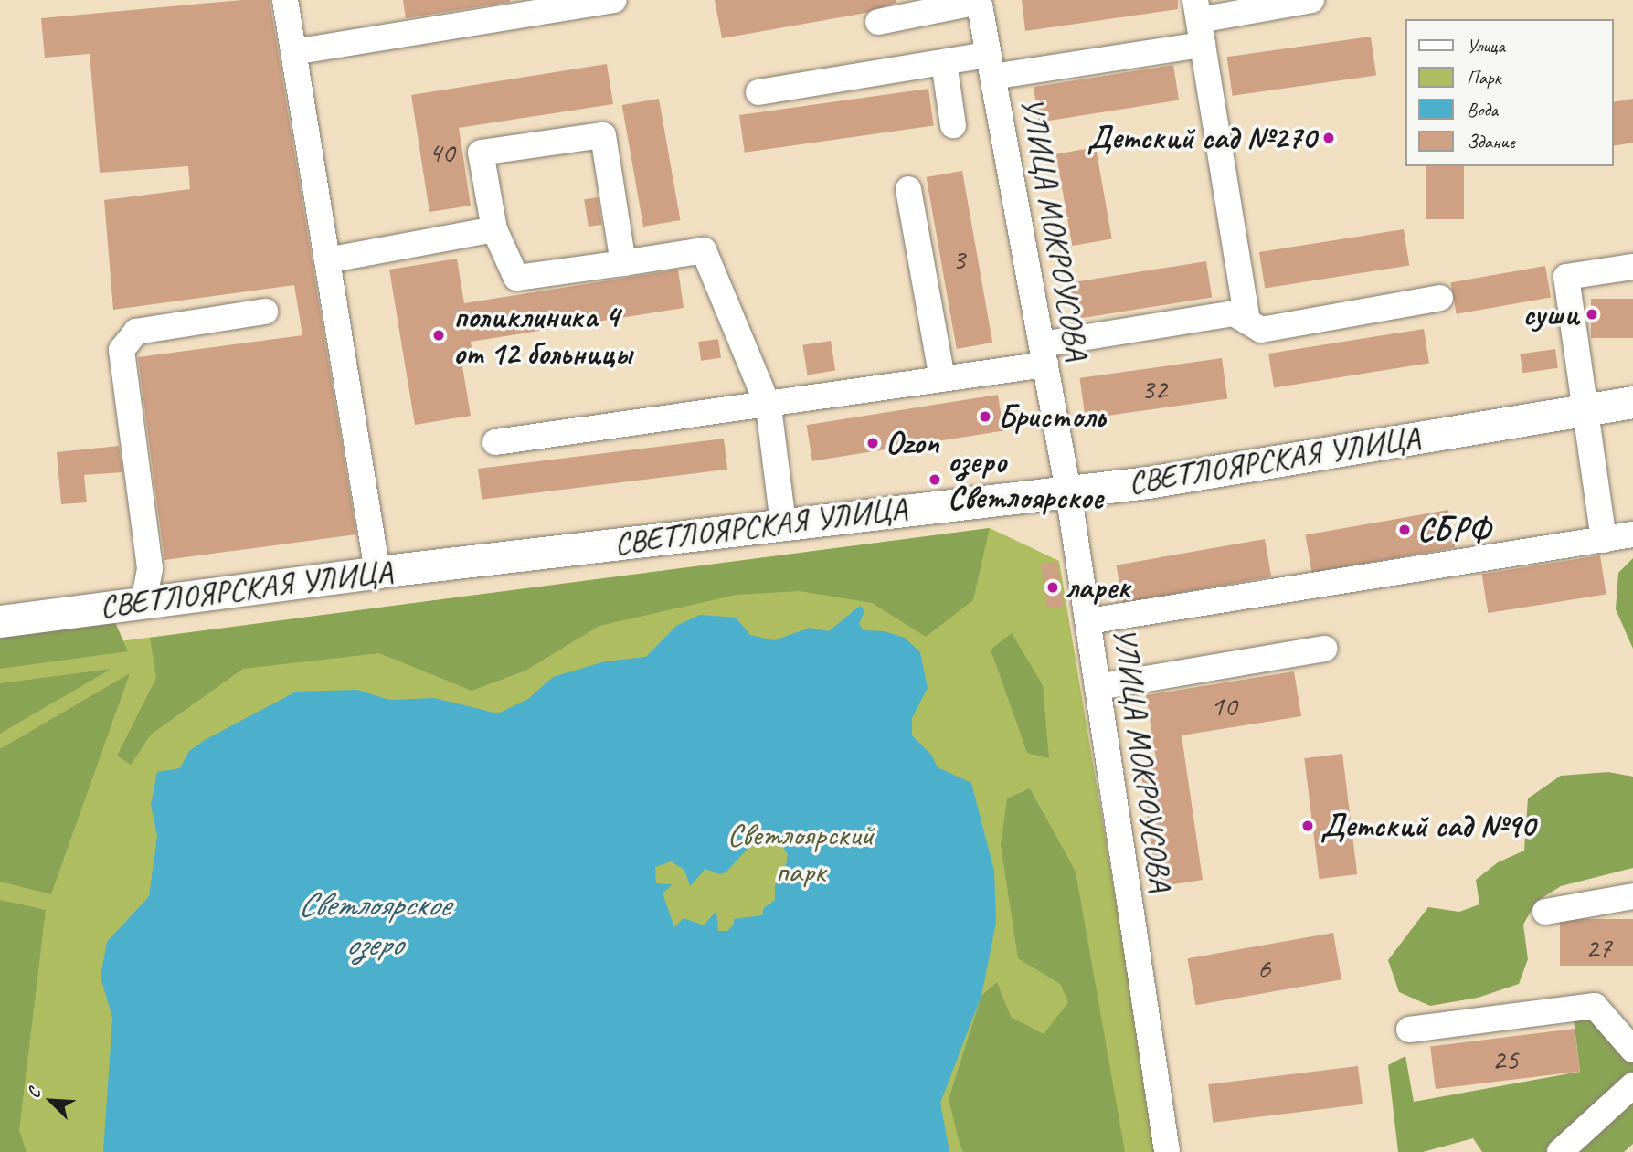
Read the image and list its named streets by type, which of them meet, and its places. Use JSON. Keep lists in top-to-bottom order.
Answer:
{
  "streets": {
    "main road": ["СВЕТЛОЯРСКАЯ УЛИЦА"],
    "street": ["УЛИЦА МОКРОУСОВА"]
  },
  "crossings": [
    ["УЛИЦА МОКРОУСОВА", "СВЕТЛОЯРСКАЯ УЛИЦА"]
  ],
  "water": ["Светлоярское озеро"],
  "parks": ["Светлоярский парк"],
  "places": [
    "Детский сад №270",
    "суши",
    "поликлиника 4 от 12 больницы",
    "Бристоль",
    "Ozon",
    "озеро Светлоярское",
    "СБРФ",
    "ларек",
    "Детский сад №90"
  ],
  "house_numbers": [
    "40",
    "3",
    "32",
    "10",
    "27",
    "6",
    "25"
  ],
  "legend": [
    "Улица",
    "Парк",
    "Вода",
    "Здание"
  ],
  "north": "top left"
}
